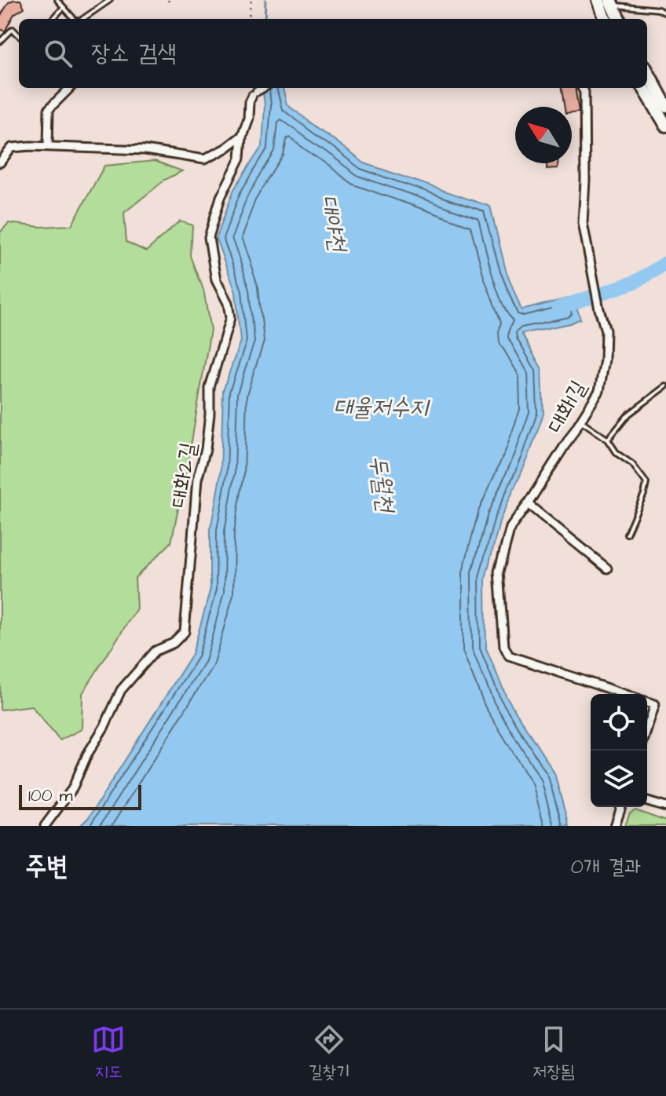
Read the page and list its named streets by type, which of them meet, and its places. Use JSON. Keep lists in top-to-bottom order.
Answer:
{
  "streets": {
    "street": ["대화1길", "대화2길"]
  },
  "water": ["대야천", "대율저수지", "두월천"],
  "scale_bar": "100 m",
  "north": "top left",
  "page": {
    "search": "장소 검색",
    "scale": "100 m",
    "heading": ["주변", "0개 결과"],
    "nav": ["지도", "길찾기", "저장됨"]
  }
}
